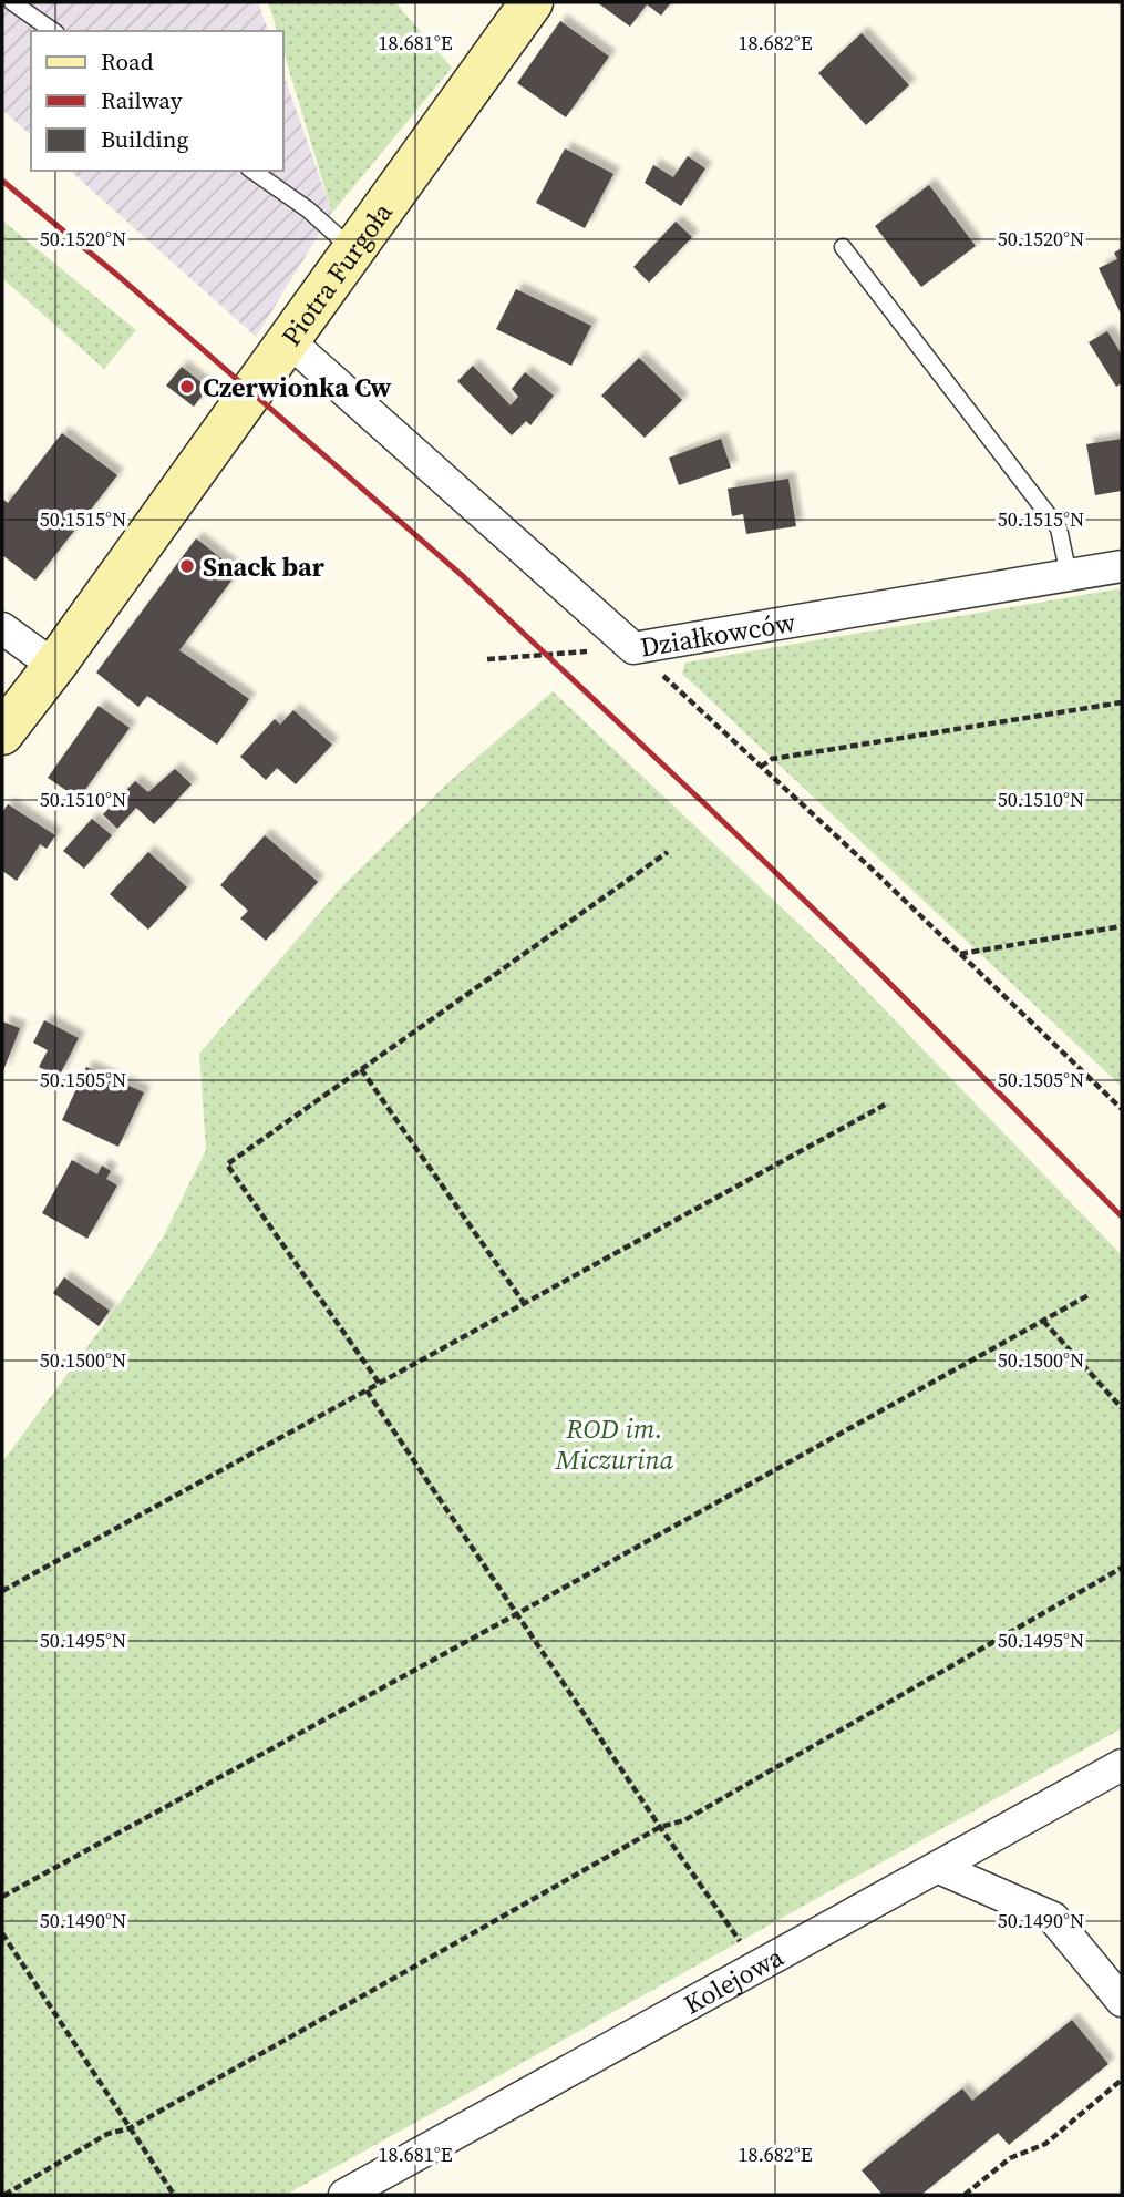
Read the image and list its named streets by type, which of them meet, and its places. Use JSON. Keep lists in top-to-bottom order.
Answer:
{
  "streets": {
    "street": ["Piotra Furgoła", "Działkowców", "Kolejowa"]
  },
  "crossings": [
    ["Piotra Furgoła", "Działkowców"]
  ],
  "parks": ["ROD im. Miczurina"],
  "places": ["Czerwionka Cw", "Snack bar"],
  "legend": ["Road", "Railway", "Building"],
  "coordinates": [
    "18.681°E",
    "18.682°E",
    "50.1520°N",
    "50.1515°N",
    "50.1510°N",
    "50.1505°N",
    "50.1500°N",
    "50.1495°N",
    "50.1490°N"
  ]
}
